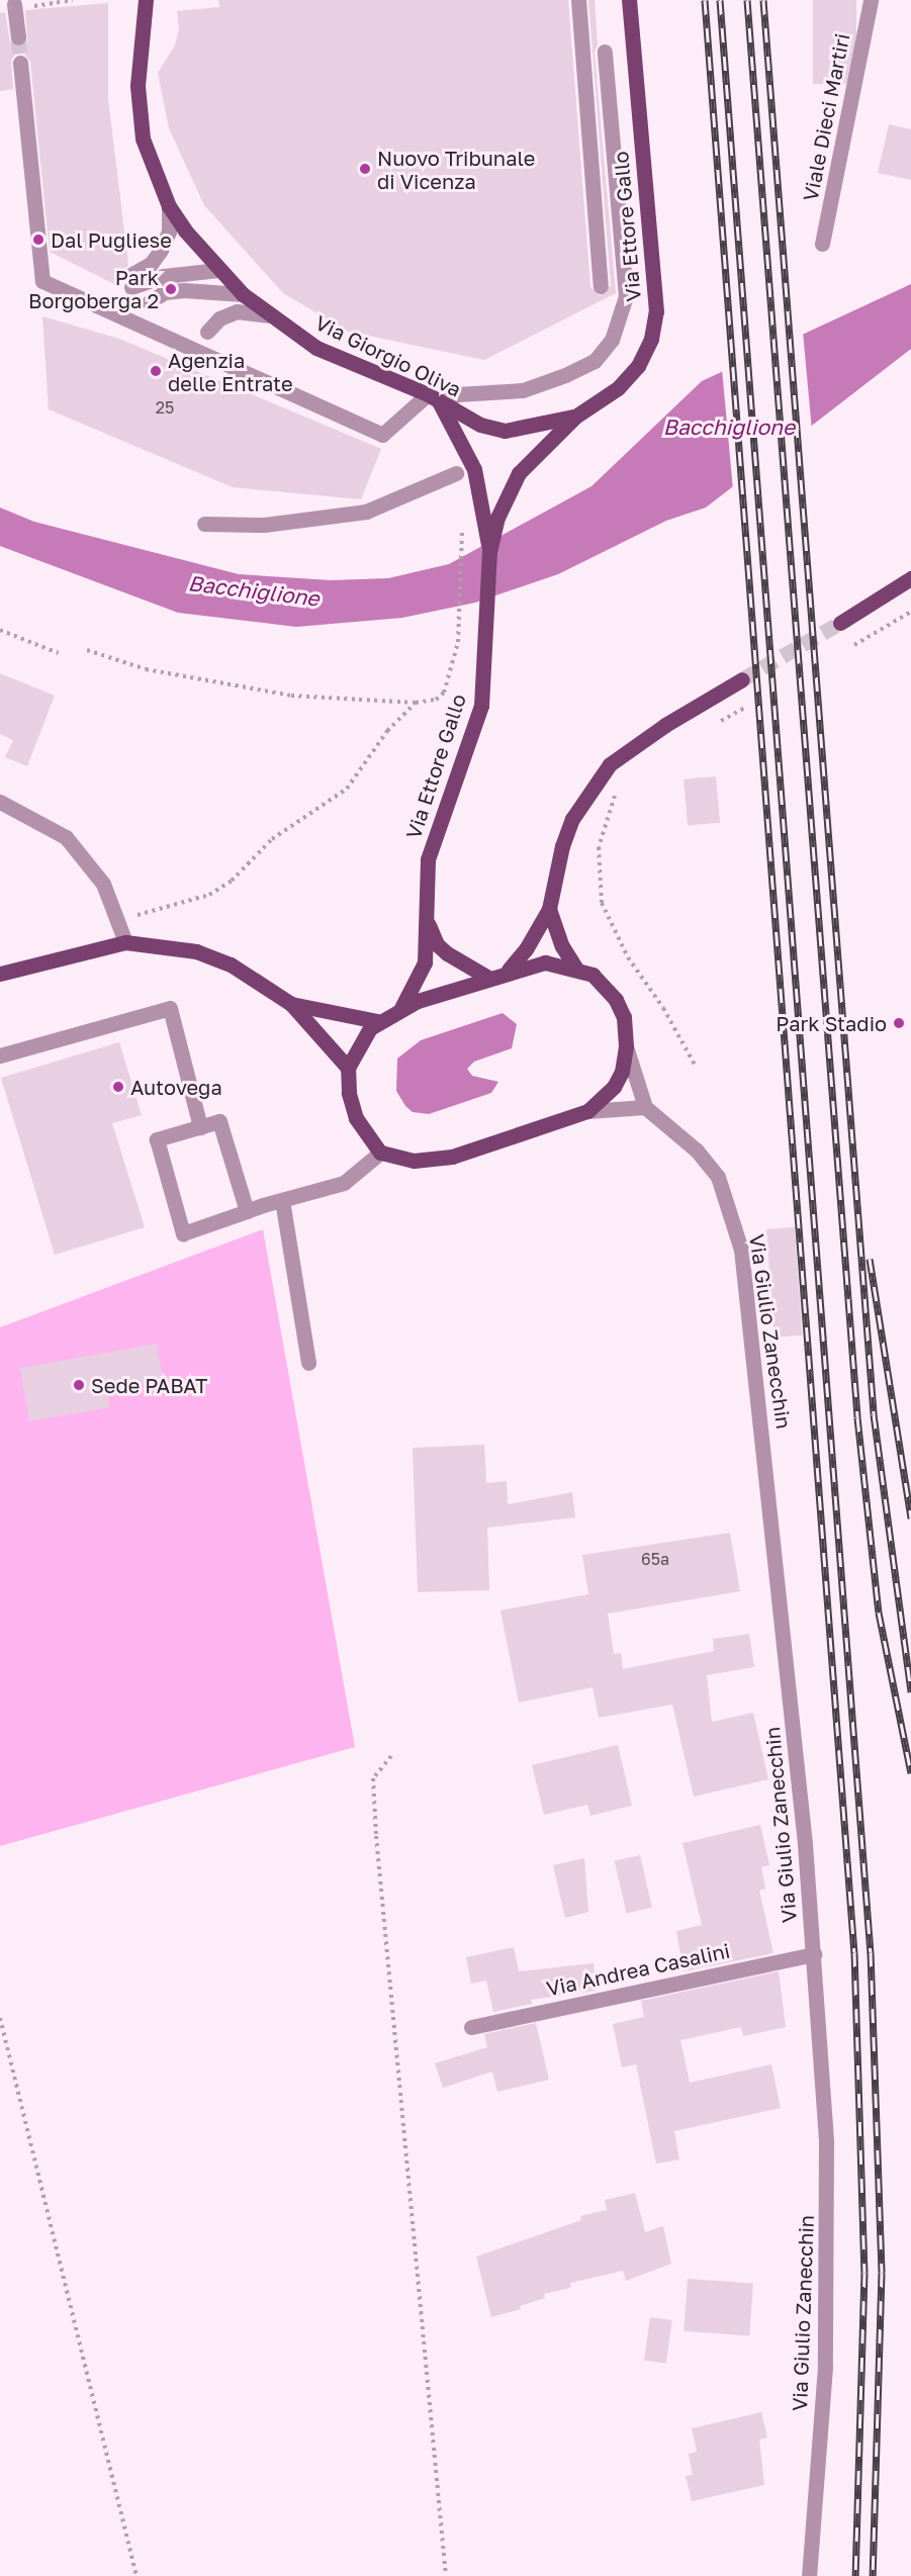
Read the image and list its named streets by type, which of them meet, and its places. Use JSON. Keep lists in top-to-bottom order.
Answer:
{
  "streets": {
    "main road": ["Via Ettore Gallo", "Via Giorgio Oliva"],
    "street": ["Viale Dieci Martiri", "Via Giulio Zanecchin", "Via Andrea Casalini"]
  },
  "crossings": [
    ["Via Ettore Gallo", "Via Giorgio Oliva"],
    ["Via Giulio Zanecchin", "Via Andrea Casalini"]
  ],
  "water": ["Bacchiglione"],
  "places": [
    "Nuovo Tribunale di Vicenza",
    "Dal Pugliese",
    "Park Borgoberga 2",
    "Agenzia delle Entrate",
    "Park Stadio",
    "Autovega",
    "Sede PABAT"
  ],
  "house_numbers": ["25", "65a"]
}
